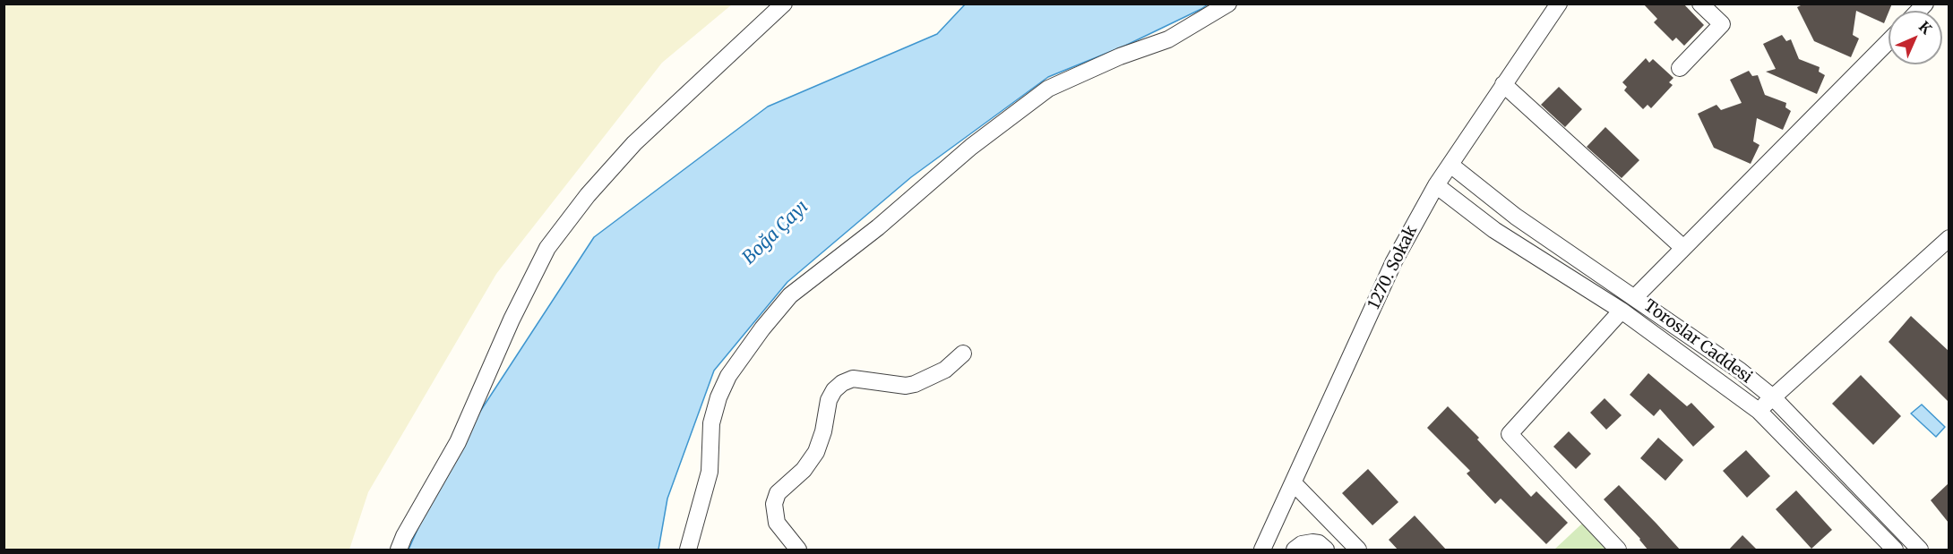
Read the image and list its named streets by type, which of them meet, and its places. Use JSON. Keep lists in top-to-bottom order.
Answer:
{
  "streets": {
    "street": ["1270. Sokak", "Toroslar Caddesi"]
  },
  "crossings": [
    ["1270. Sokak", "Toroslar Caddesi"]
  ],
  "water": ["Boğa Çayı"],
  "north": "top right"
}
